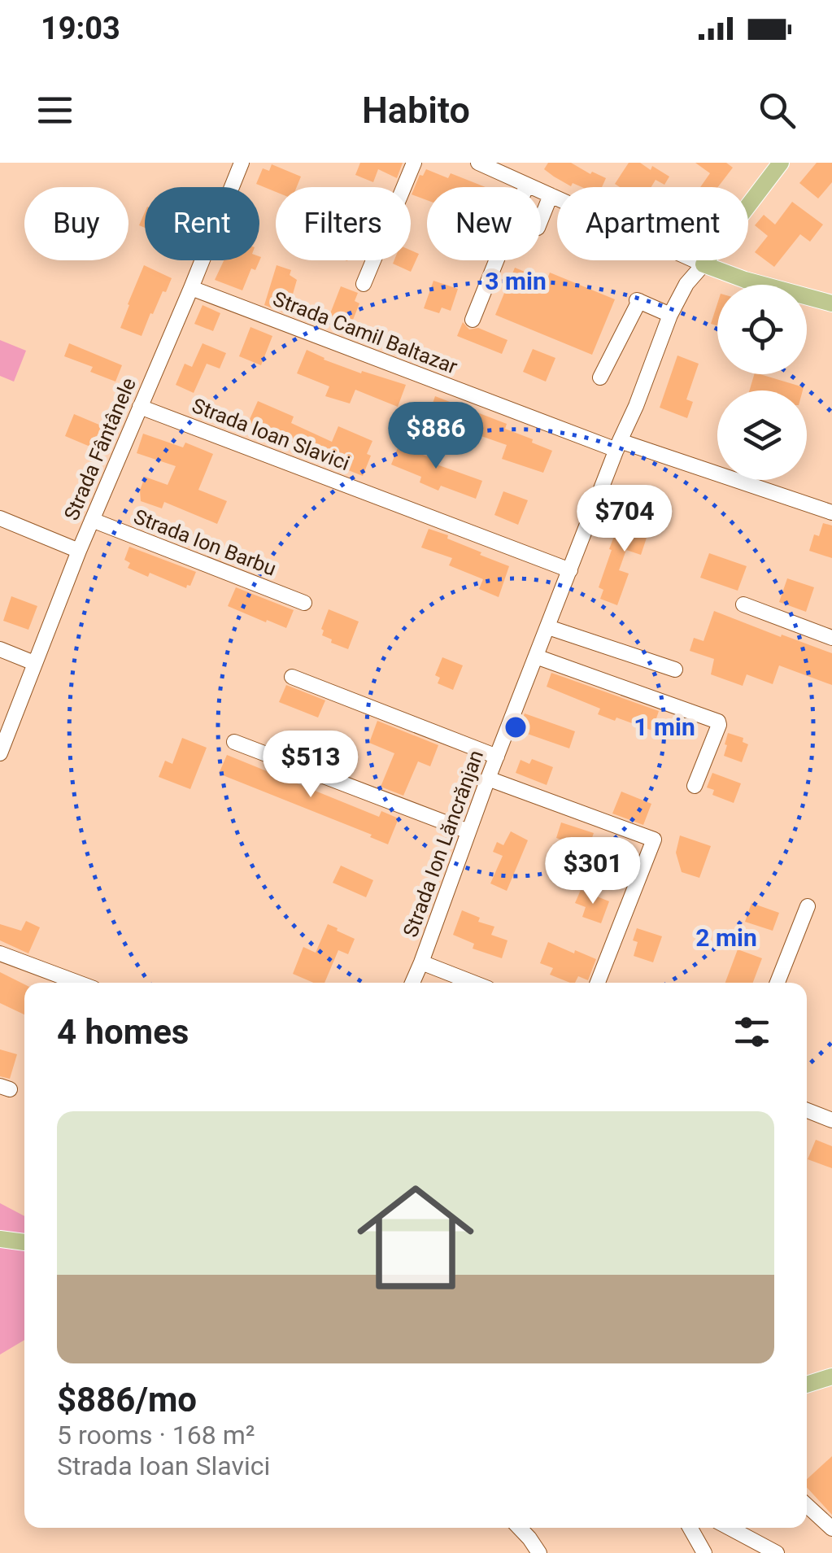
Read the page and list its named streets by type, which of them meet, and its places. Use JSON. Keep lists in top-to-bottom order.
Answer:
{
  "streets": {
    "street": [
      "Strada Camil Baltazar",
      "Strada Ioan Slavici",
      "Strada Fântânele",
      "Strada Ion Barbu",
      "Strada Ion Lăncrănjan"
    ]
  },
  "crossings": [
    ["Strada Camil Baltazar", "Strada Fântânele"],
    ["Strada Camil Baltazar", "Strada Ion Lăncrănjan"],
    ["Strada Ioan Slavici", "Strada Fântânele"],
    ["Strada Ioan Slavici", "Strada Ion Lăncrănjan"],
    ["Strada Fântânele", "Strada Ion Barbu"]
  ],
  "page": {
    "status": "19:03",
    "header": "Habito",
    "chip": [
      "Buy",
      "Rent",
      "Filters",
      "New",
      "Apartment"
    ],
    "price": [
      "$886",
      "$704",
      "$513",
      "$301"
    ],
    "heading": "4 homes",
    "list": [
      {
        "name": "$886/mo",
        "note": "5 rooms · 168 m² · Strada Ioan Slavici"
      }
    ]
  },
  "rings": ["3 min", "1 min", "2 min"]
}
